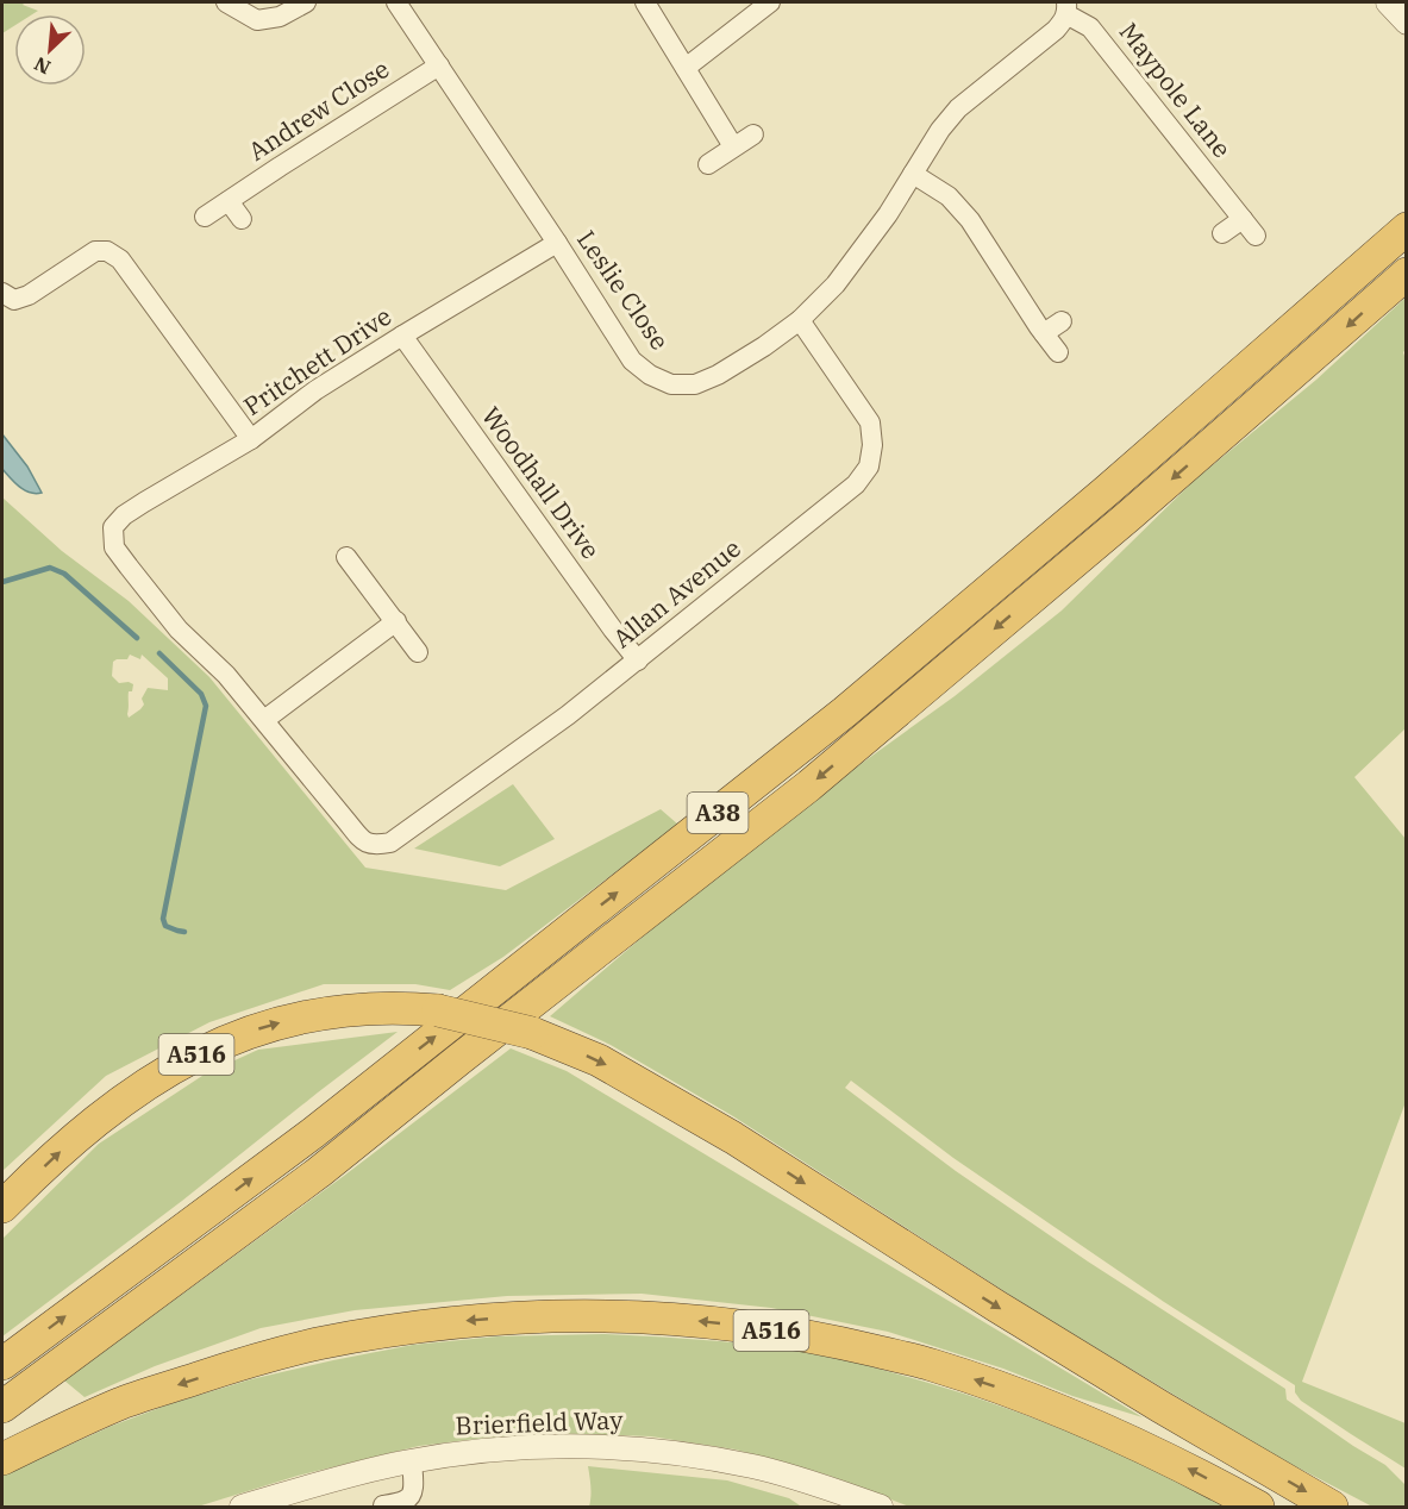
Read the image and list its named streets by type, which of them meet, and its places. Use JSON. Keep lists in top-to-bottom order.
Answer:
{
  "streets": {
    "highway": ["A38", "A516"],
    "street": [
      "Maypole Lane",
      "Andrew Close",
      "Leslie Close",
      "Pritchett Drive",
      "Woodhall Drive",
      "Allan Avenue",
      "Brierfield Way"
    ]
  },
  "crossings": [
    ["Maypole Lane", "Leslie Close"],
    ["Andrew Close", "Leslie Close"],
    ["Leslie Close", "Pritchett Drive"],
    ["Leslie Close", "Allan Avenue"],
    ["Pritchett Drive", "Woodhall Drive"],
    ["Pritchett Drive", "Allan Avenue"],
    ["Woodhall Drive", "Allan Avenue"]
  ],
  "north": "bottom left"
}
